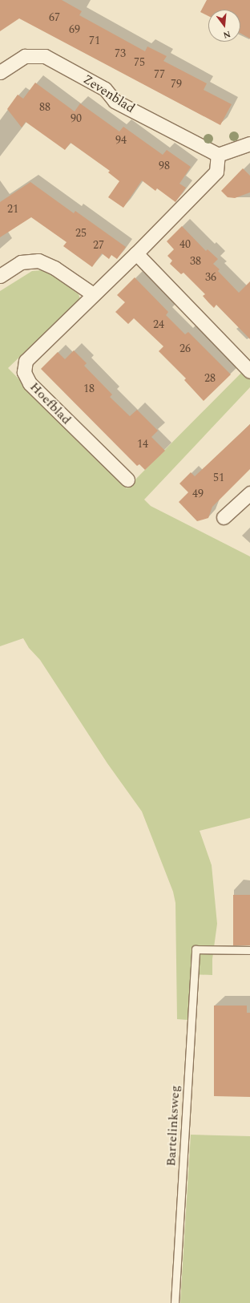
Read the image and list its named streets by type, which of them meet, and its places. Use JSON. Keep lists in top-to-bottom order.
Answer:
{
  "streets": {
    "street": ["Zevenblad", "Hoefblad"],
    "lane": ["Bartelinksweg"]
  },
  "crossings": [
    ["Zevenblad", "Hoefblad"]
  ],
  "house_numbers": [
    "67",
    "69",
    "71",
    "73",
    "75",
    "77",
    "79",
    "88",
    "90",
    "94",
    "98",
    "21",
    "25",
    "40",
    "27",
    "38",
    "36",
    "24",
    "26",
    "28",
    "18",
    "14",
    "51",
    "49"
  ],
  "north": "bottom"
}
